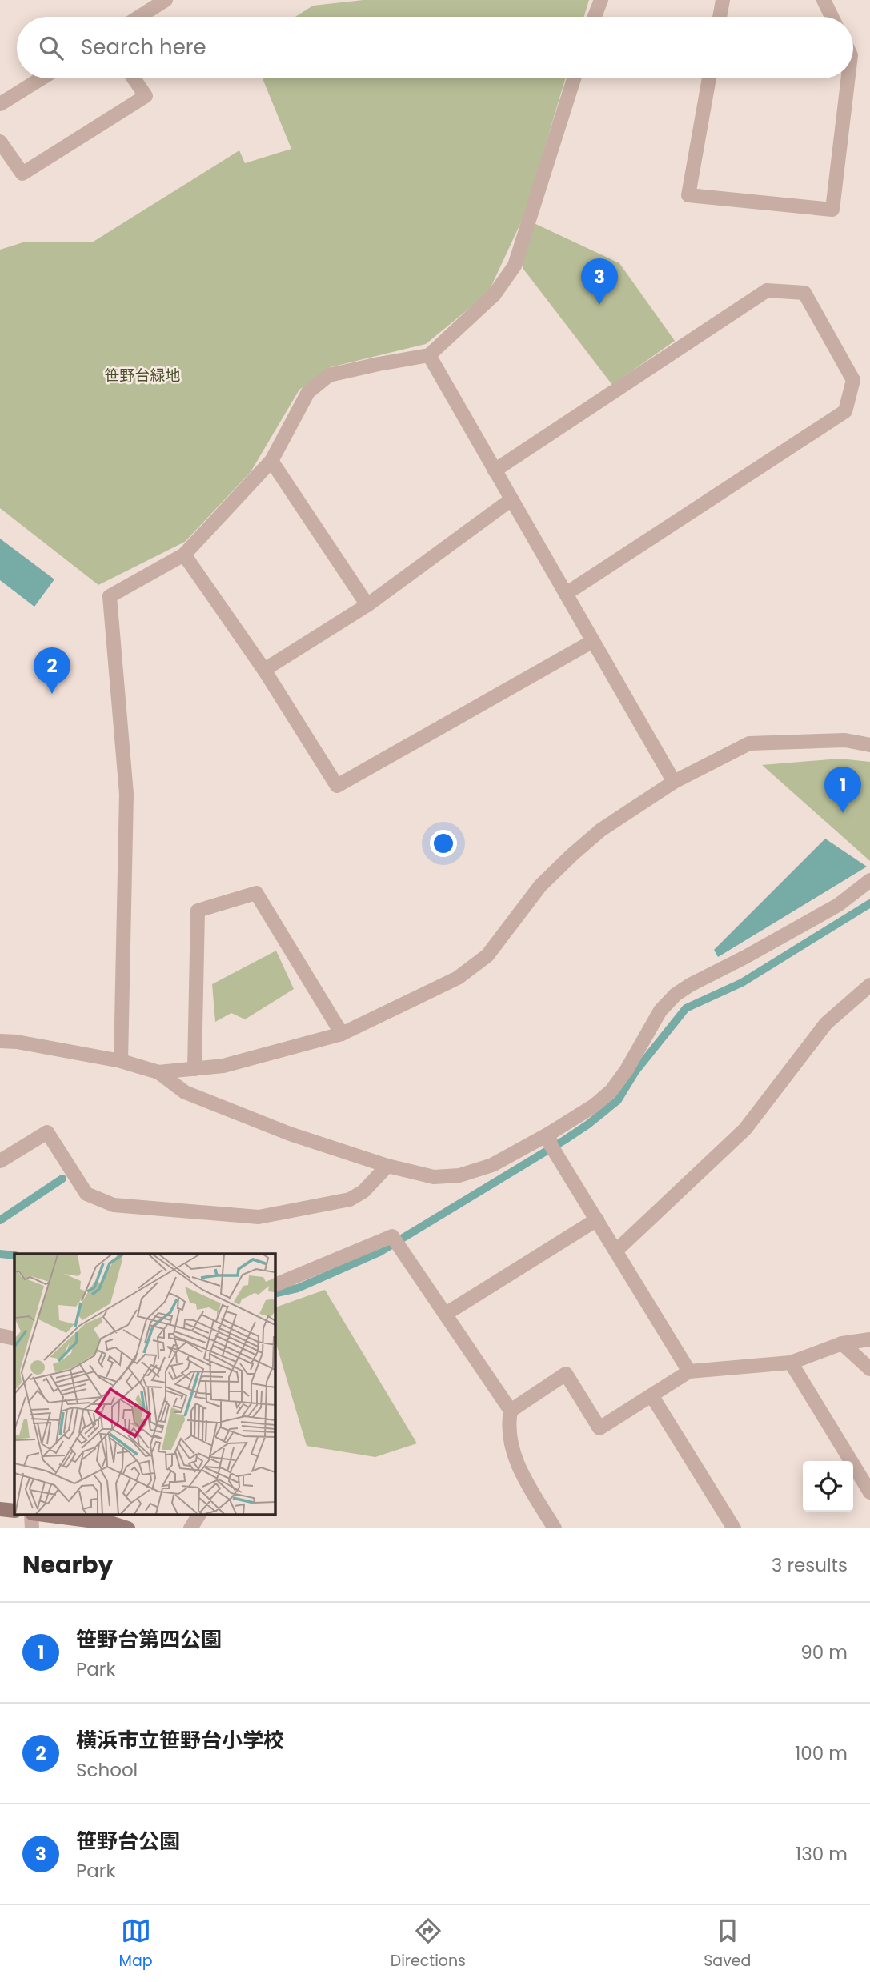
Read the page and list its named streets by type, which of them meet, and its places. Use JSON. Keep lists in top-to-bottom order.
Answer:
{
  "parks": ["笹野台緑地"],
  "page": {
    "search": "Search here",
    "pins": ["3", "2", "1"],
    "heading": ["Nearby", "3 results"],
    "list": [
      {
        "mark": "1",
        "name": "笹野台第四公園",
        "note": "Park",
        "value": "90 m"
      },
      {
        "mark": "2",
        "name": "横浜市立笹野台小学校",
        "note": "School",
        "value": "100 m"
      },
      {
        "mark": "3",
        "name": "笹野台公園",
        "note": "Park",
        "value": "130 m"
      }
    ],
    "nav": ["Map", "Directions", "Saved"]
  }
}
